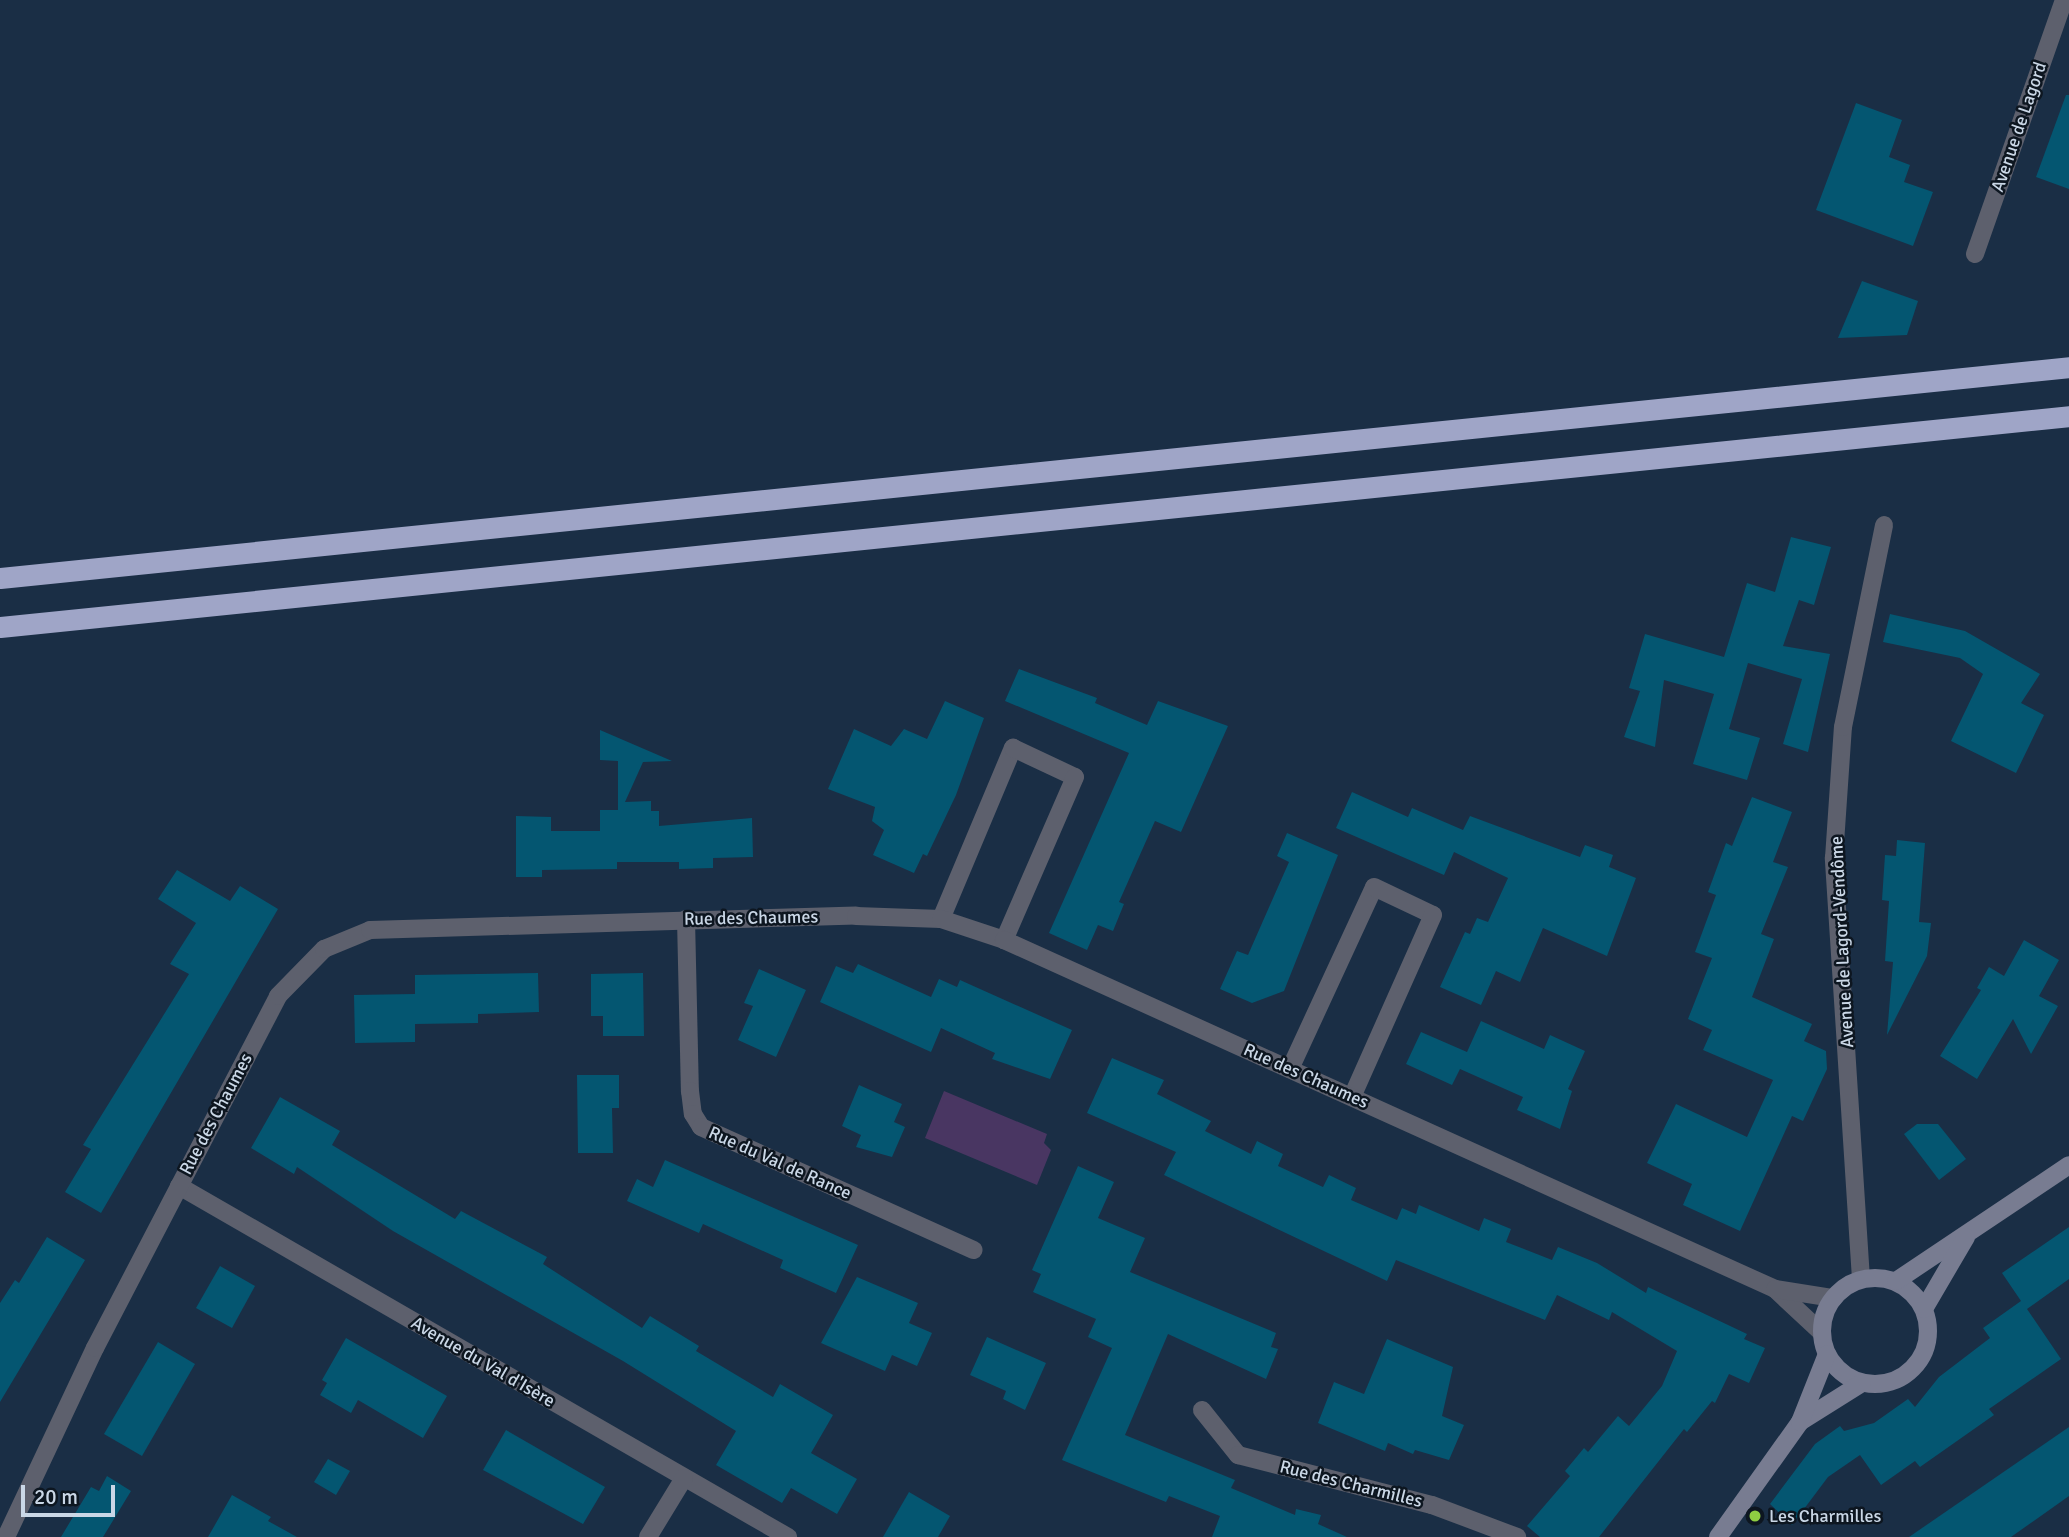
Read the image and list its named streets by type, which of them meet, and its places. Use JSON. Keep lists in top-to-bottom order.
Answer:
{
  "streets": {
    "street": [
      "Avenue de Lagord",
      "Rue des Chaumes",
      "Avenue de Lagord-Vendôme",
      "Rue du Val de Rance",
      "Avenue du Val d'Isère",
      "Rue des Charmilles"
    ]
  },
  "crossings": [
    ["Rue des Chaumes", "Avenue de Lagord-Vendôme"],
    ["Rue des Chaumes", "Rue du Val de Rance"],
    ["Rue des Chaumes", "Avenue du Val d'Isère"]
  ],
  "places": ["Les Charmilles"],
  "scale_bar": "20 m"
}
